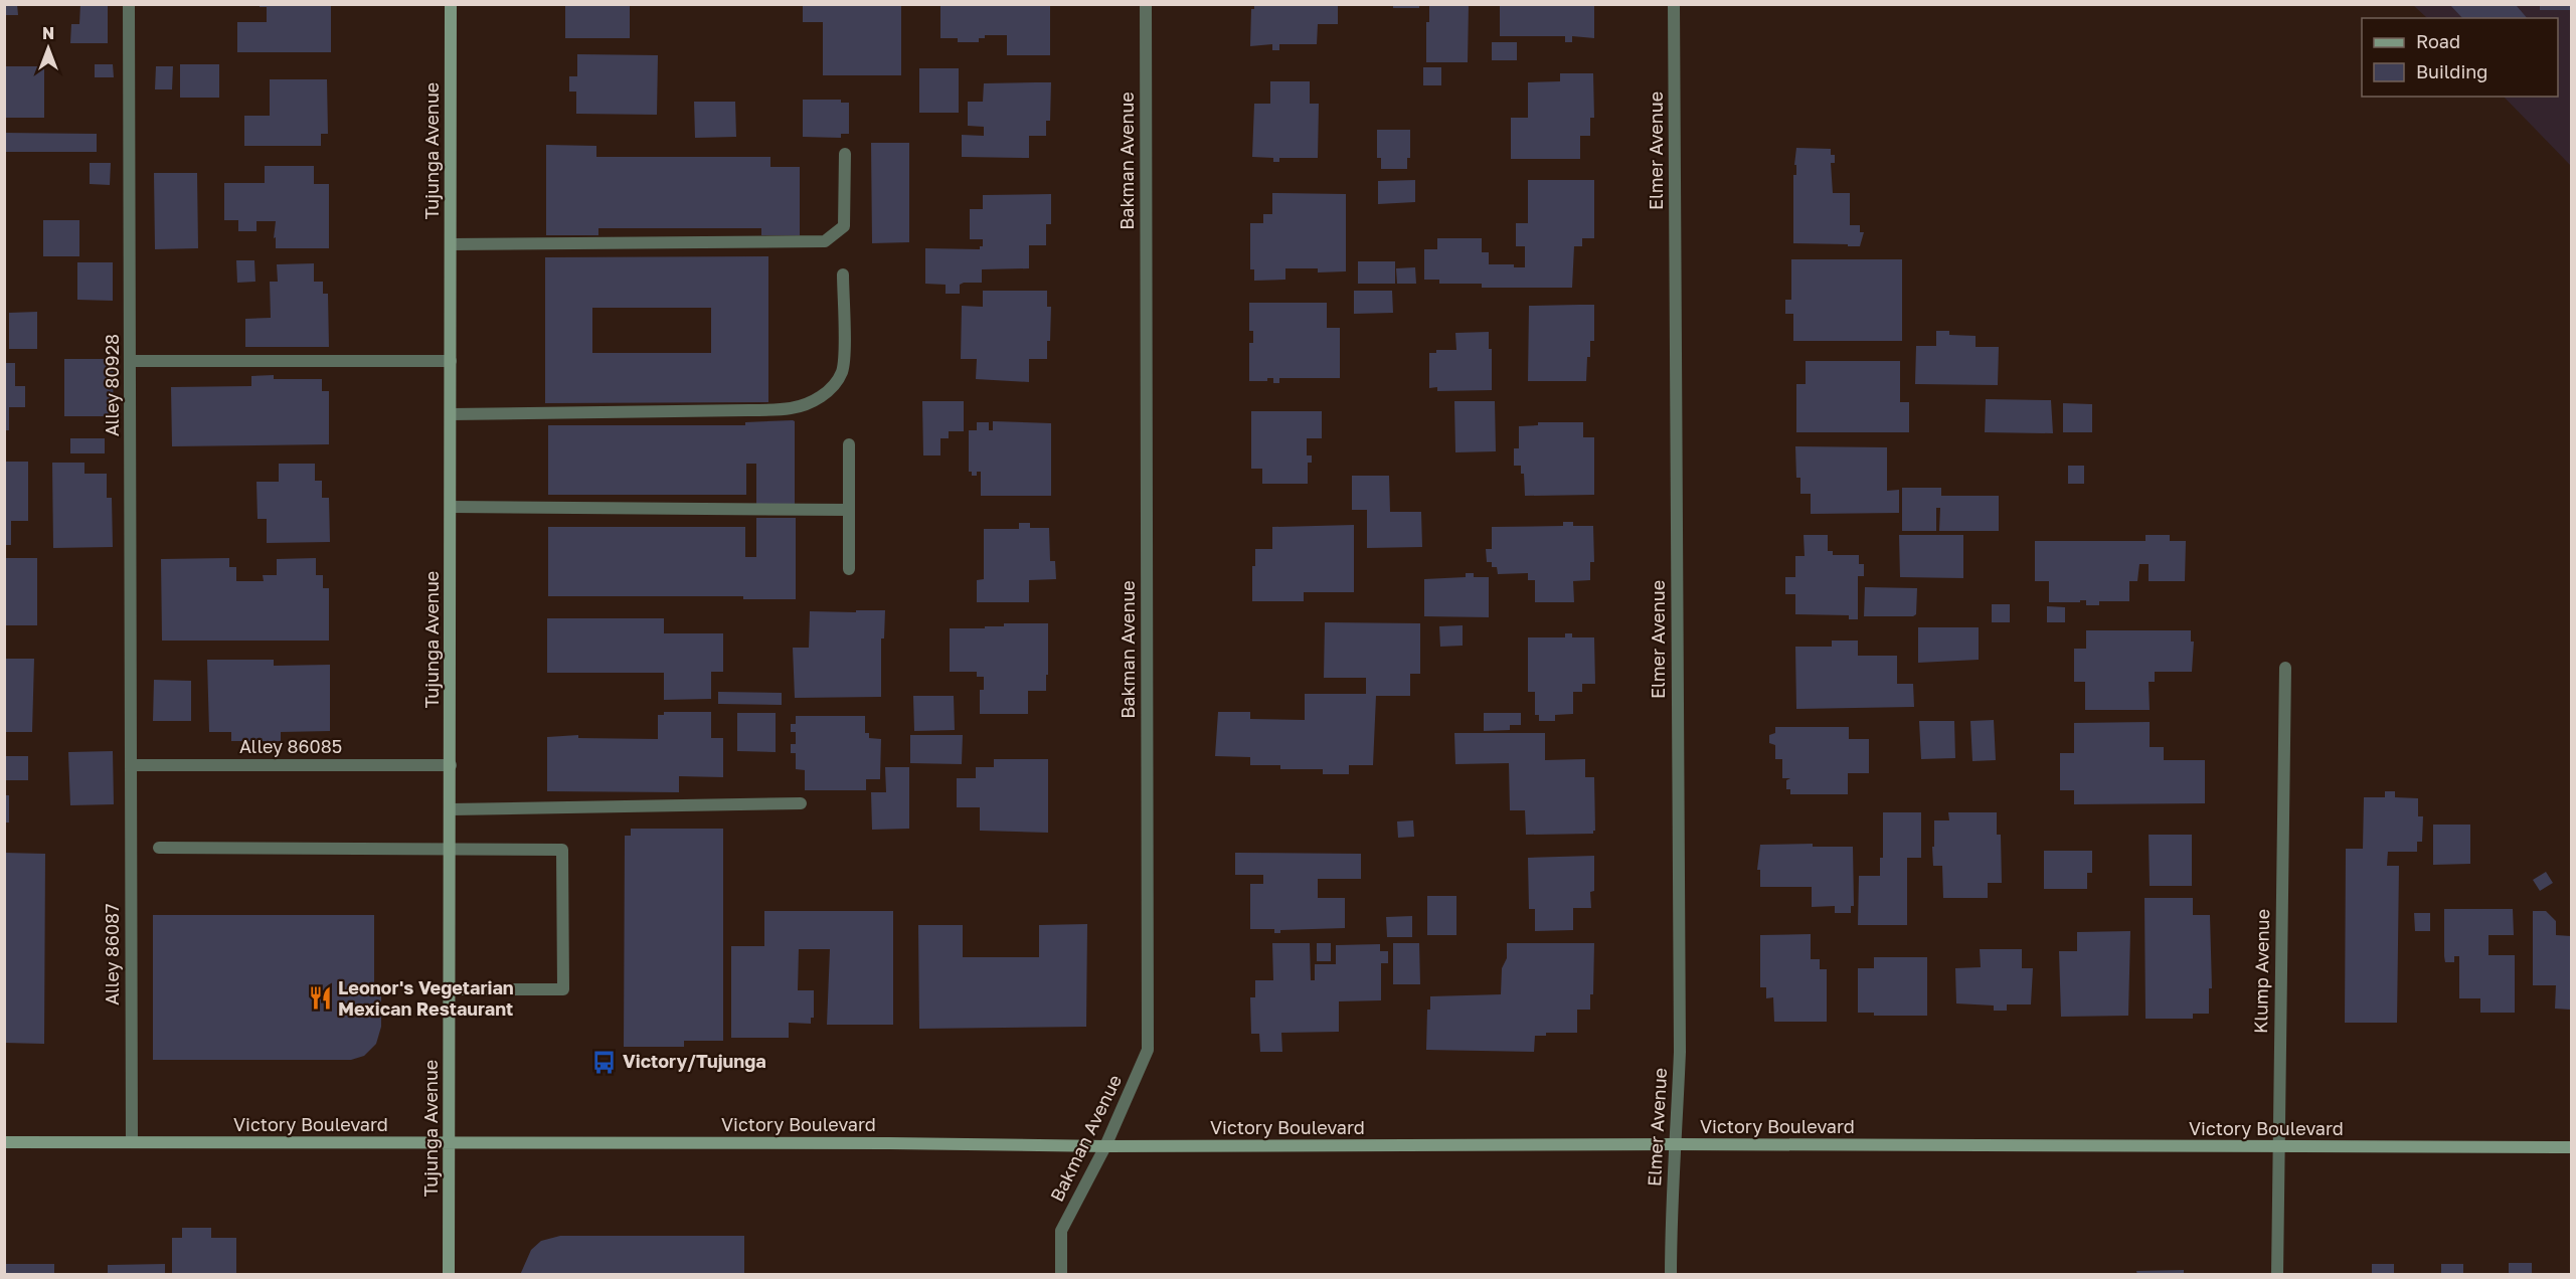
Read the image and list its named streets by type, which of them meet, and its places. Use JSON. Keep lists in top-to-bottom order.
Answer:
{
  "streets": {
    "main road": ["Tujunga Avenue", "Victory Boulevard"],
    "street": [
      "Elmer Avenue",
      "Bakman Avenue",
      "Alley 80928",
      "Alley 86085",
      "Alley 86087",
      "Klump Avenue"
    ]
  },
  "crossings": [
    ["Tujunga Avenue", "Alley 86085"],
    ["Tujunga Avenue", "Victory Boulevard"],
    ["Elmer Avenue", "Victory Boulevard"],
    ["Bakman Avenue", "Victory Boulevard"],
    ["Alley 80928", "Alley 86085"],
    ["Alley 80928", "Alley 86087"],
    ["Alley 86085", "Alley 86087"],
    ["Alley 86087", "Victory Boulevard"],
    ["Klump Avenue", "Victory Boulevard"]
  ],
  "places": {
    "restaurant": ["Leonor's Vegetarian Mexican Restaurant"],
    "bus stop": ["Victory/Tujunga"]
  },
  "legend": ["Road", "Building"],
  "north": "top"
}
